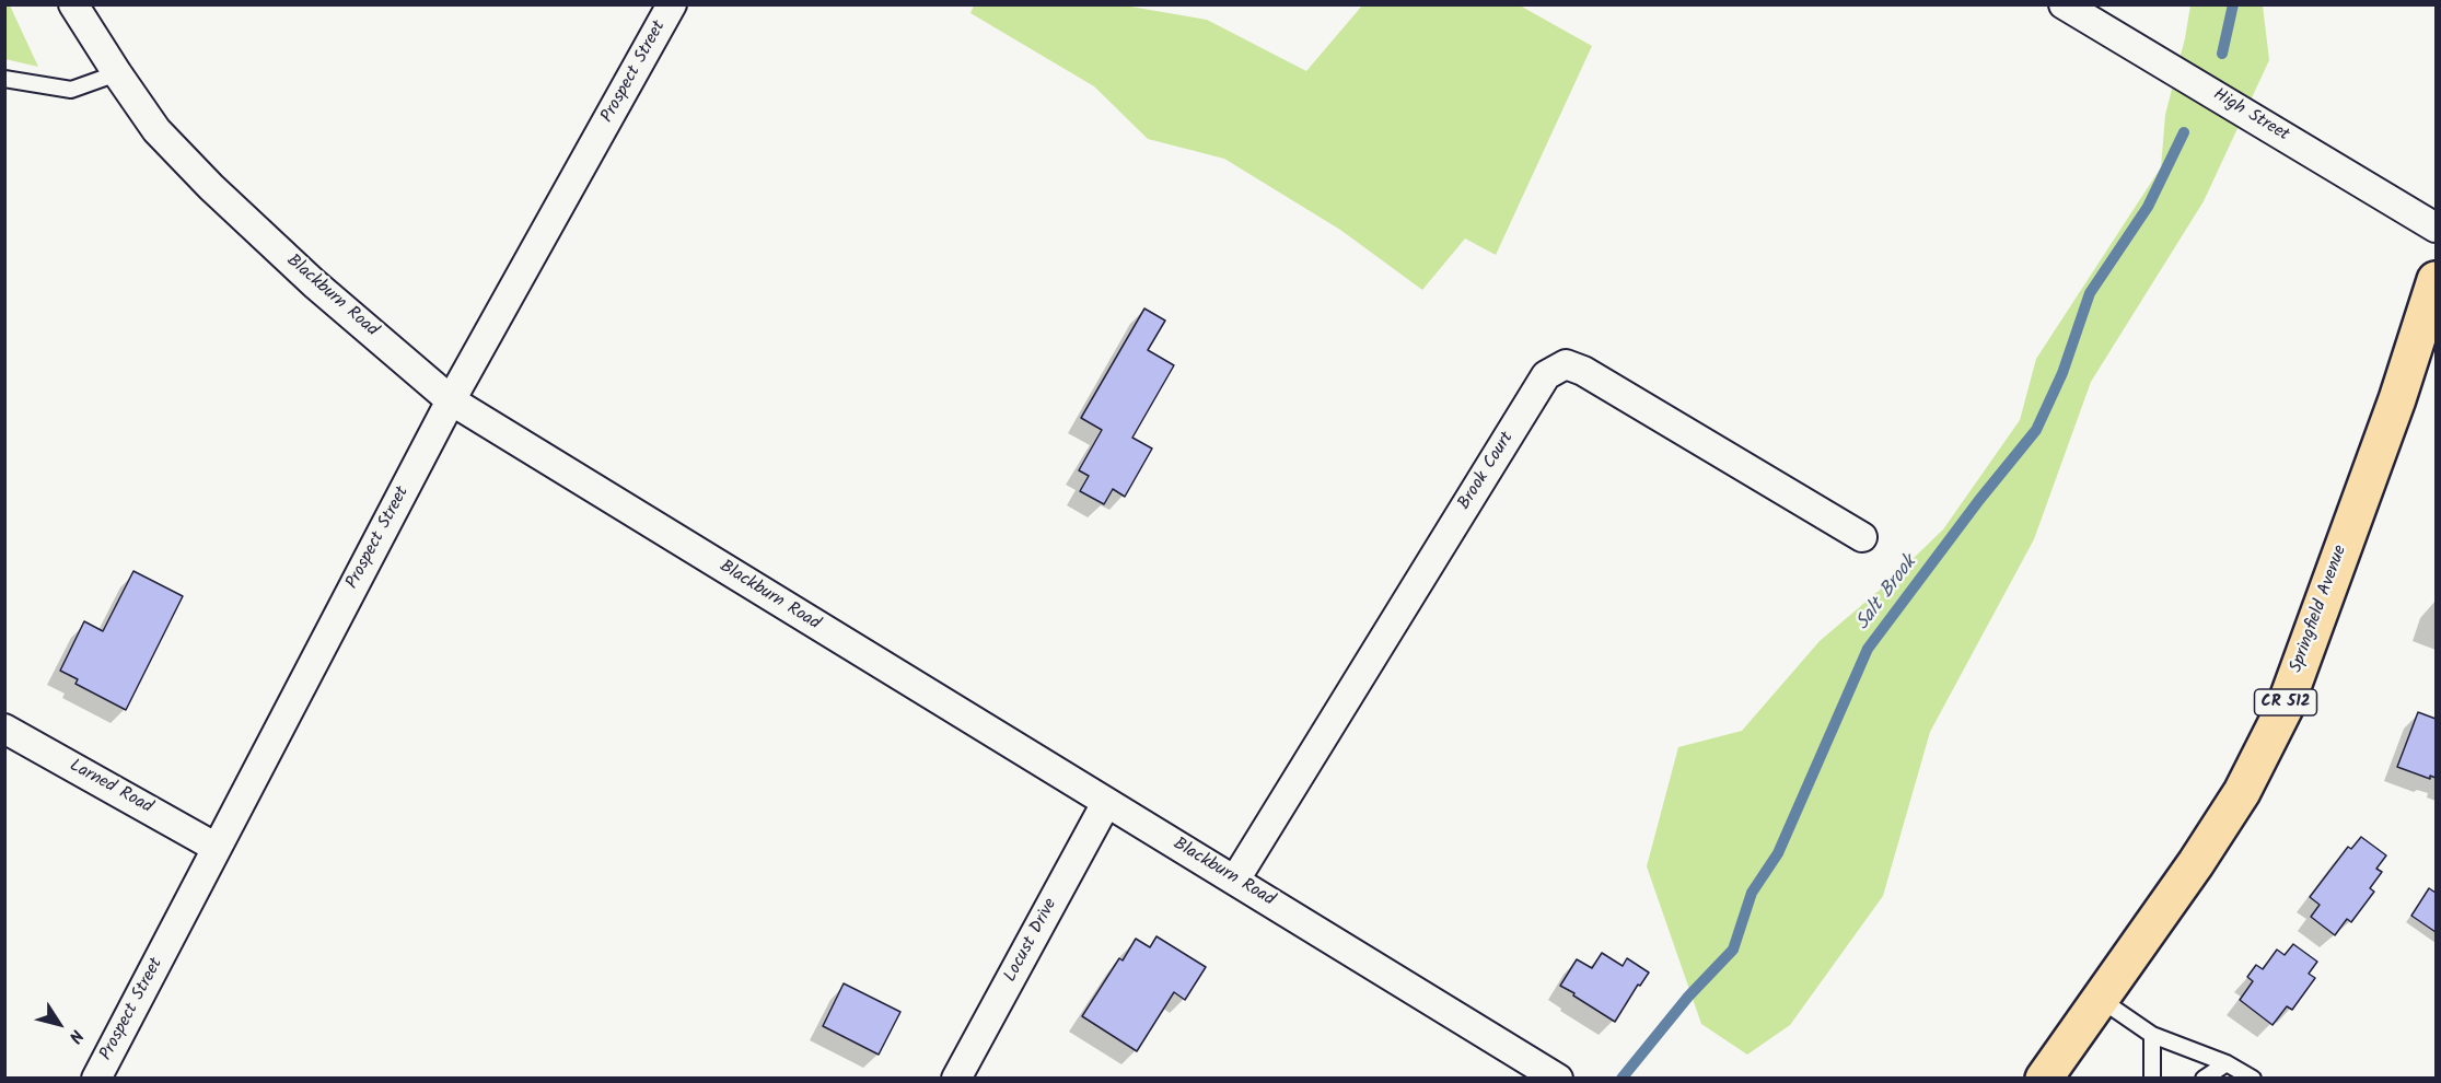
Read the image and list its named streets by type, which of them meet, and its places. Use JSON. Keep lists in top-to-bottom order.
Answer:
{
  "streets": {
    "main road": ["Springfield Avenue", "CR 512"],
    "street": [
      "Prospect Street",
      "High Street",
      "Blackburn Road",
      "Brook Court",
      "Larned Road",
      "Locust Drive"
    ]
  },
  "crossings": [
    ["Prospect Street", "Blackburn Road"],
    ["Prospect Street", "Larned Road"],
    ["Blackburn Road", "Brook Court"],
    ["Blackburn Road", "Locust Drive"]
  ],
  "water": ["Salt Brook"],
  "north": "bottom right"
}
